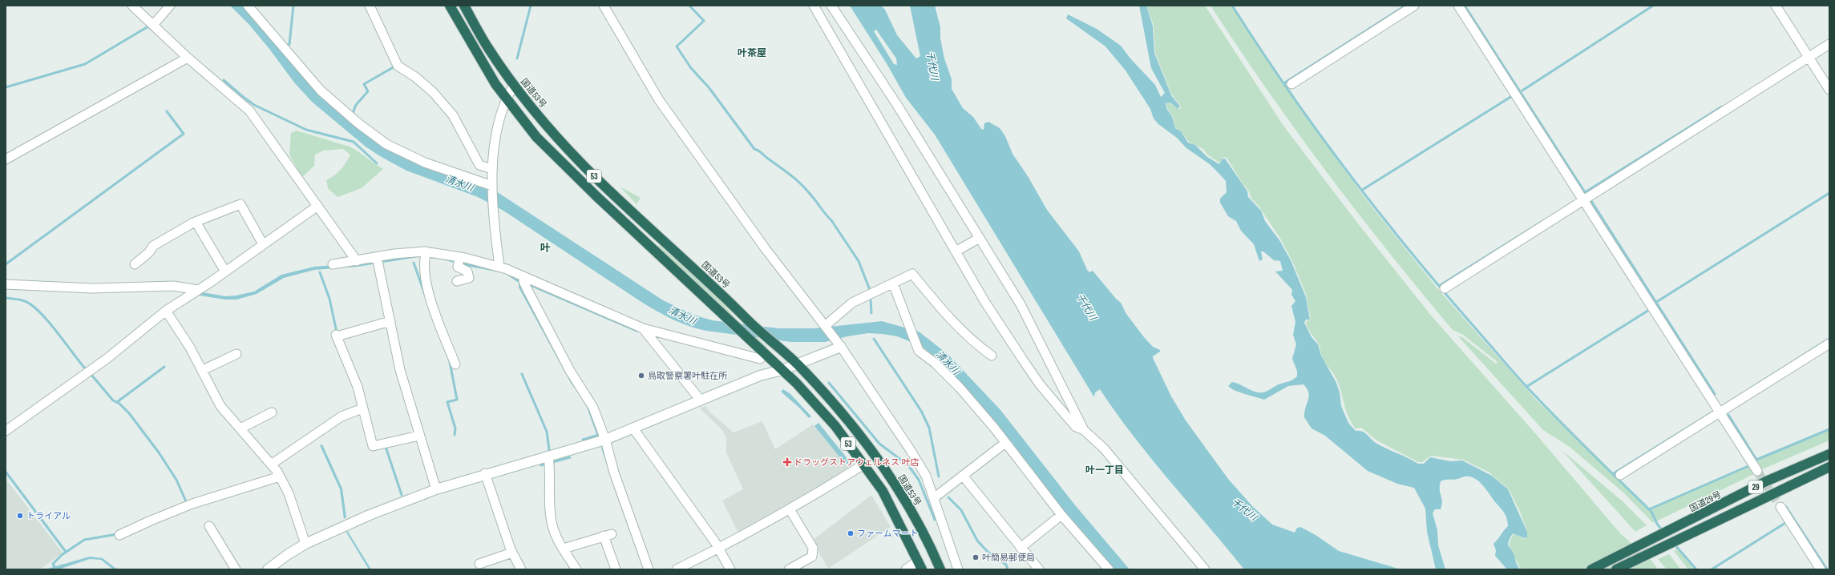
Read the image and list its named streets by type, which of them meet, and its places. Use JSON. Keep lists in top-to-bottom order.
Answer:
{
  "streets": {
    "highway": [
      "国道53号",
      "53",
      "29",
      "国道29号"
    ]
  },
  "districts": ["叶茶屋", "叶", "叶一丁目"],
  "water": ["千代川", "清水川"],
  "places": {
    "other": [
      "鳥取警察署叶駐在所",
      "トライアル",
      "ファームマート",
      "叶簡易郵便局"
    ],
    "health": ["ドラッグストアウェルネス 叶店"]
  }
}
